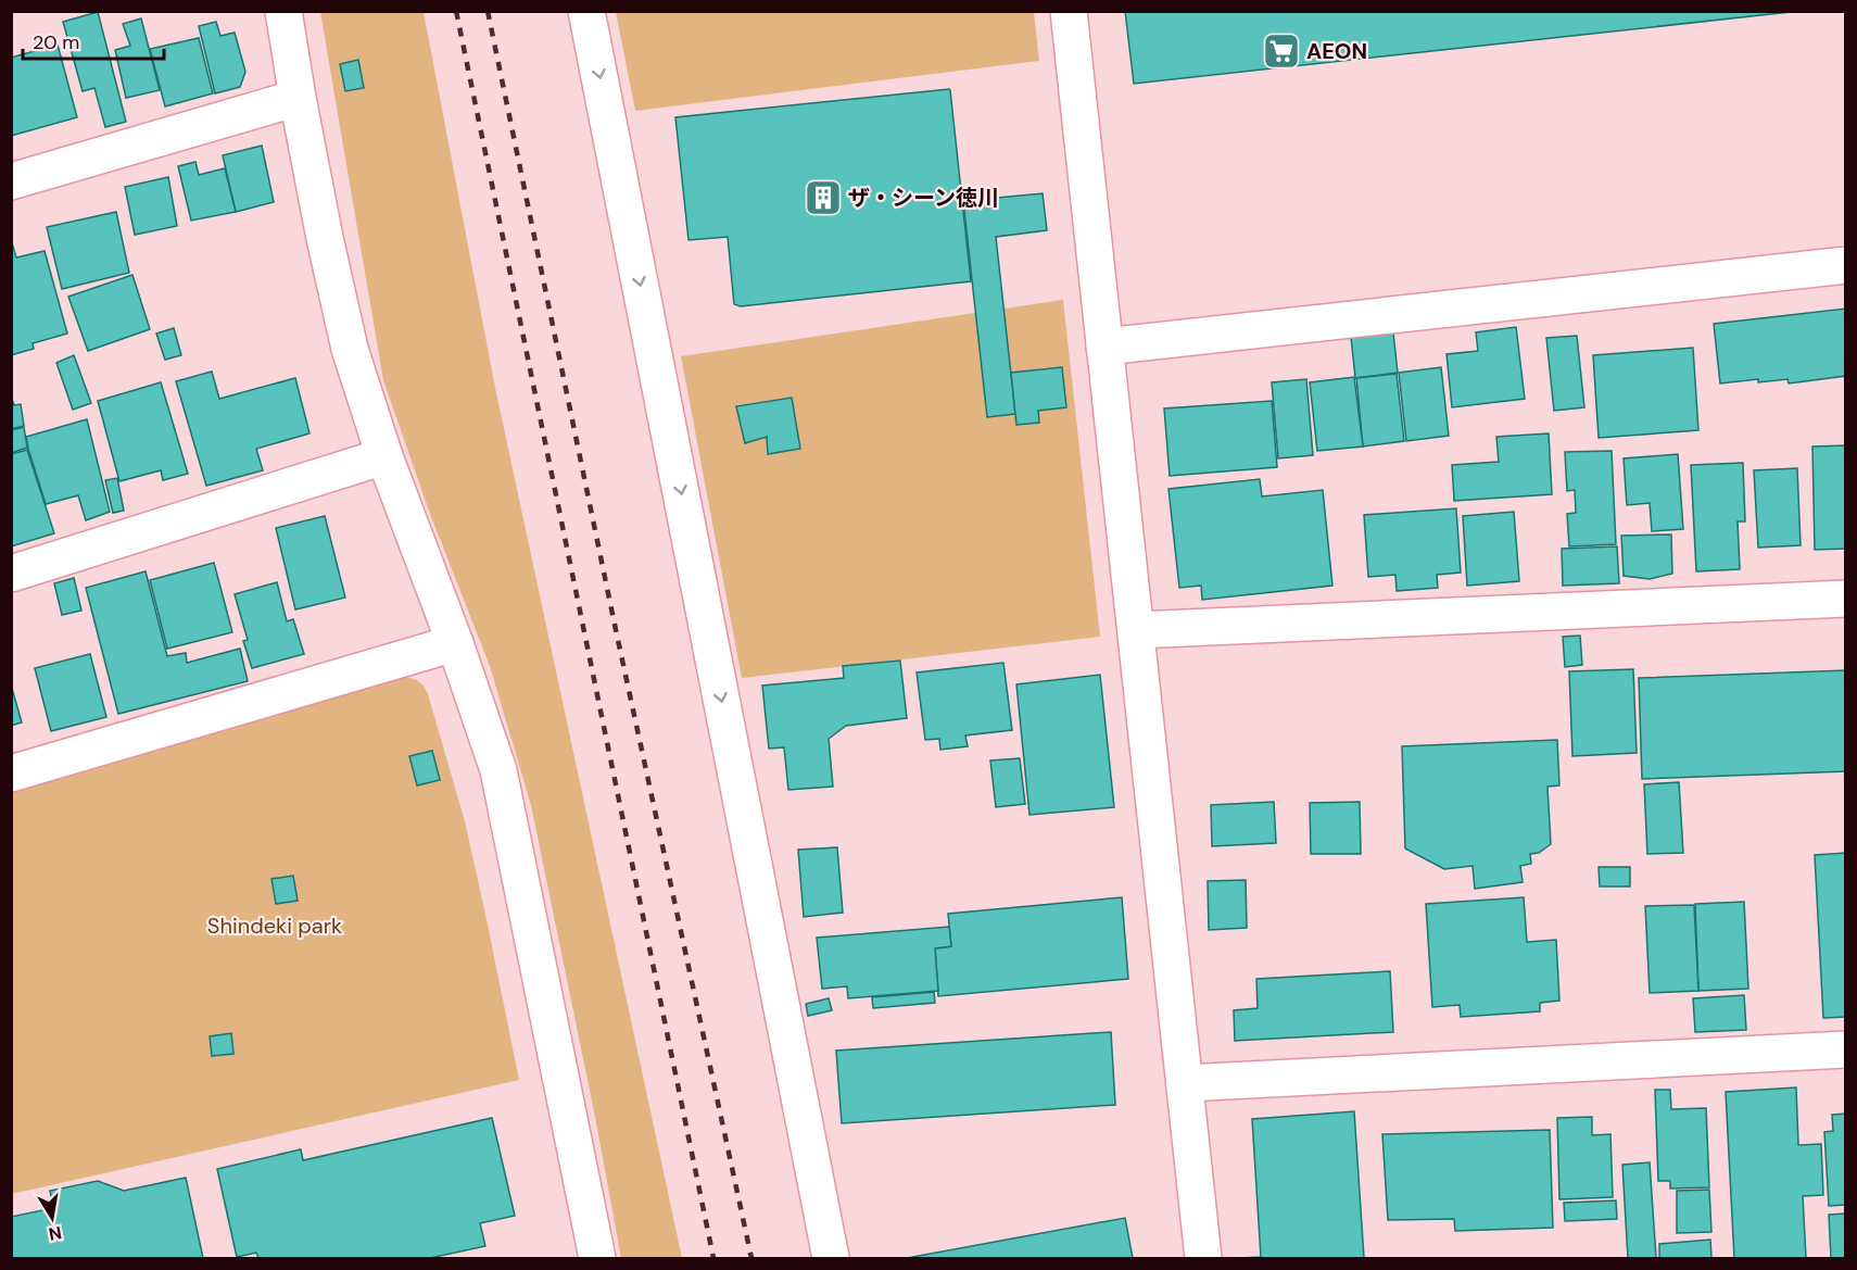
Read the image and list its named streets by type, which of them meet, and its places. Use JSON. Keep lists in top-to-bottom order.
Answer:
{
  "parks": ["Shindeki park"],
  "places": {
    "supermarket": ["AEON"],
    "building": ["ザ・シーン徳川"]
  },
  "scale_bar": "20 m",
  "north": "bottom"
}
